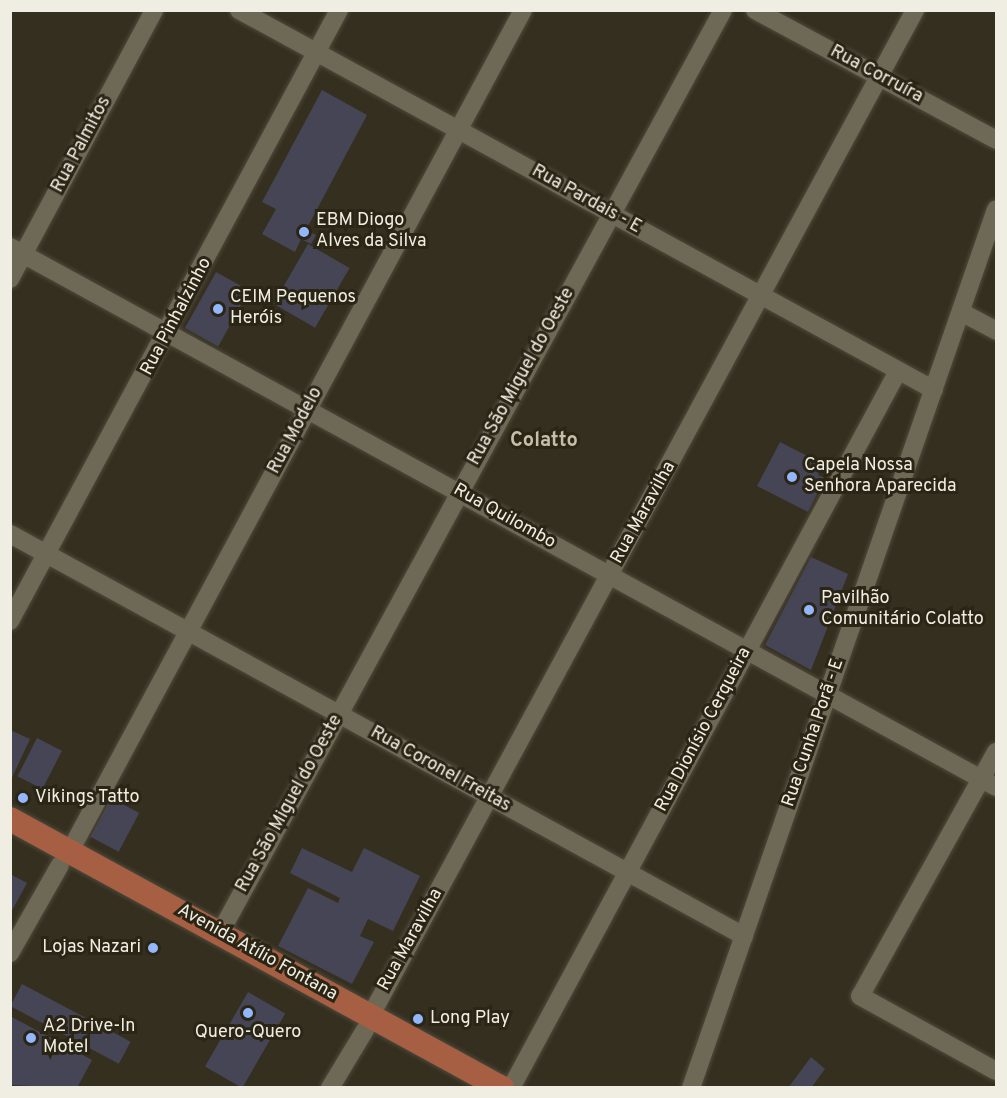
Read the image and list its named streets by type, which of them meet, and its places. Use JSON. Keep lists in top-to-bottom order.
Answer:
{
  "streets": {
    "main road": ["Avenida Atílio Fontana"],
    "street": [
      "Rua Corruíra",
      "Rua Palmitos",
      "Rua Pardais - E",
      "Rua Pinhalzinho",
      "Rua São Miguel do Oeste",
      "Rua Modelo",
      "Rua Maravilha",
      "Rua Quilombo",
      "Rua Dionísio Cerqueira",
      "Rua Cunha Porã - E",
      "Rua Coronel Freitas"
    ]
  },
  "crossings": [
    ["Rua Corruíra", "Rua Maravilha"],
    ["Rua Palmitos", "Rua Quilombo"],
    ["Rua Pardais - E", "Rua Pinhalzinho"],
    ["Rua Pardais - E", "Rua São Miguel do Oeste"],
    ["Rua Pardais - E", "Rua Modelo"],
    ["Rua Pardais - E", "Rua Maravilha"],
    ["Rua Pardais - E", "Rua Dionísio Cerqueira"],
    ["Rua Pardais - E", "Rua Cunha Porã - E"],
    ["Rua Pinhalzinho", "Rua Quilombo"],
    ["Rua Pinhalzinho", "Rua Coronel Freitas"],
    ["Rua São Miguel do Oeste", "Rua Quilombo"],
    ["Rua São Miguel do Oeste", "Rua Coronel Freitas"],
    ["Rua São Miguel do Oeste", "Avenida Atílio Fontana"],
    ["Rua Modelo", "Rua Quilombo"],
    ["Rua Modelo", "Rua Coronel Freitas"],
    ["Rua Modelo", "Avenida Atílio Fontana"],
    ["Rua Maravilha", "Rua Quilombo"],
    ["Rua Maravilha", "Rua Coronel Freitas"],
    ["Rua Maravilha", "Avenida Atílio Fontana"],
    ["Rua Quilombo", "Rua Dionísio Cerqueira"],
    ["Rua Quilombo", "Rua Cunha Porã - E"],
    ["Rua Dionísio Cerqueira", "Rua Coronel Freitas"],
    ["Rua Cunha Porã - E", "Rua Coronel Freitas"]
  ],
  "districts": ["Colatto"],
  "places": [
    "EBM Diogo Alves da Silva",
    "CEIM Pequenos Heróis",
    "Capela Nossa Senhora Aparecida",
    "Pavilhão Comunitário Colatto",
    "Vikings Tatto",
    "Lojas Nazari",
    "Quero-Quero",
    "Long Play",
    "A2 Drive-In Motel"
  ]
}
